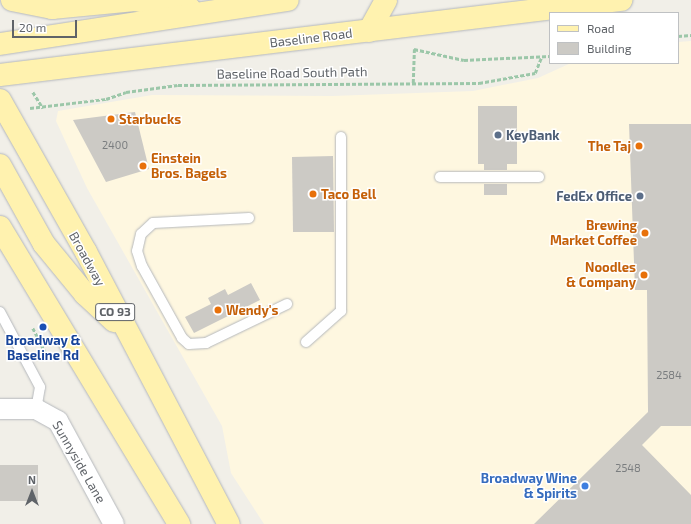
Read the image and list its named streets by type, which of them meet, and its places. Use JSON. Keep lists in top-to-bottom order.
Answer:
{
  "streets": {
    "main road": ["Baseline Road", "Broadway", "CO 93"],
    "street": ["Sunnyside Lane"],
    "path": ["Baseline Road South Path"]
  },
  "places": [
    "Starbucks",
    "KeyBank",
    "The Taj",
    "Einstein Bros. Bagels",
    "Taco Bell",
    "FedEx Office",
    "Brewing Market Coffee",
    "Noodles & Company",
    "Wendy's",
    "Broadway & Baseline Rd",
    "Broadway Wine & Spirits"
  ],
  "house_numbers": ["2400", "2584", "2548"],
  "legend": ["Road", "Building"],
  "scale_bar": "20 m",
  "north": "top"
}
